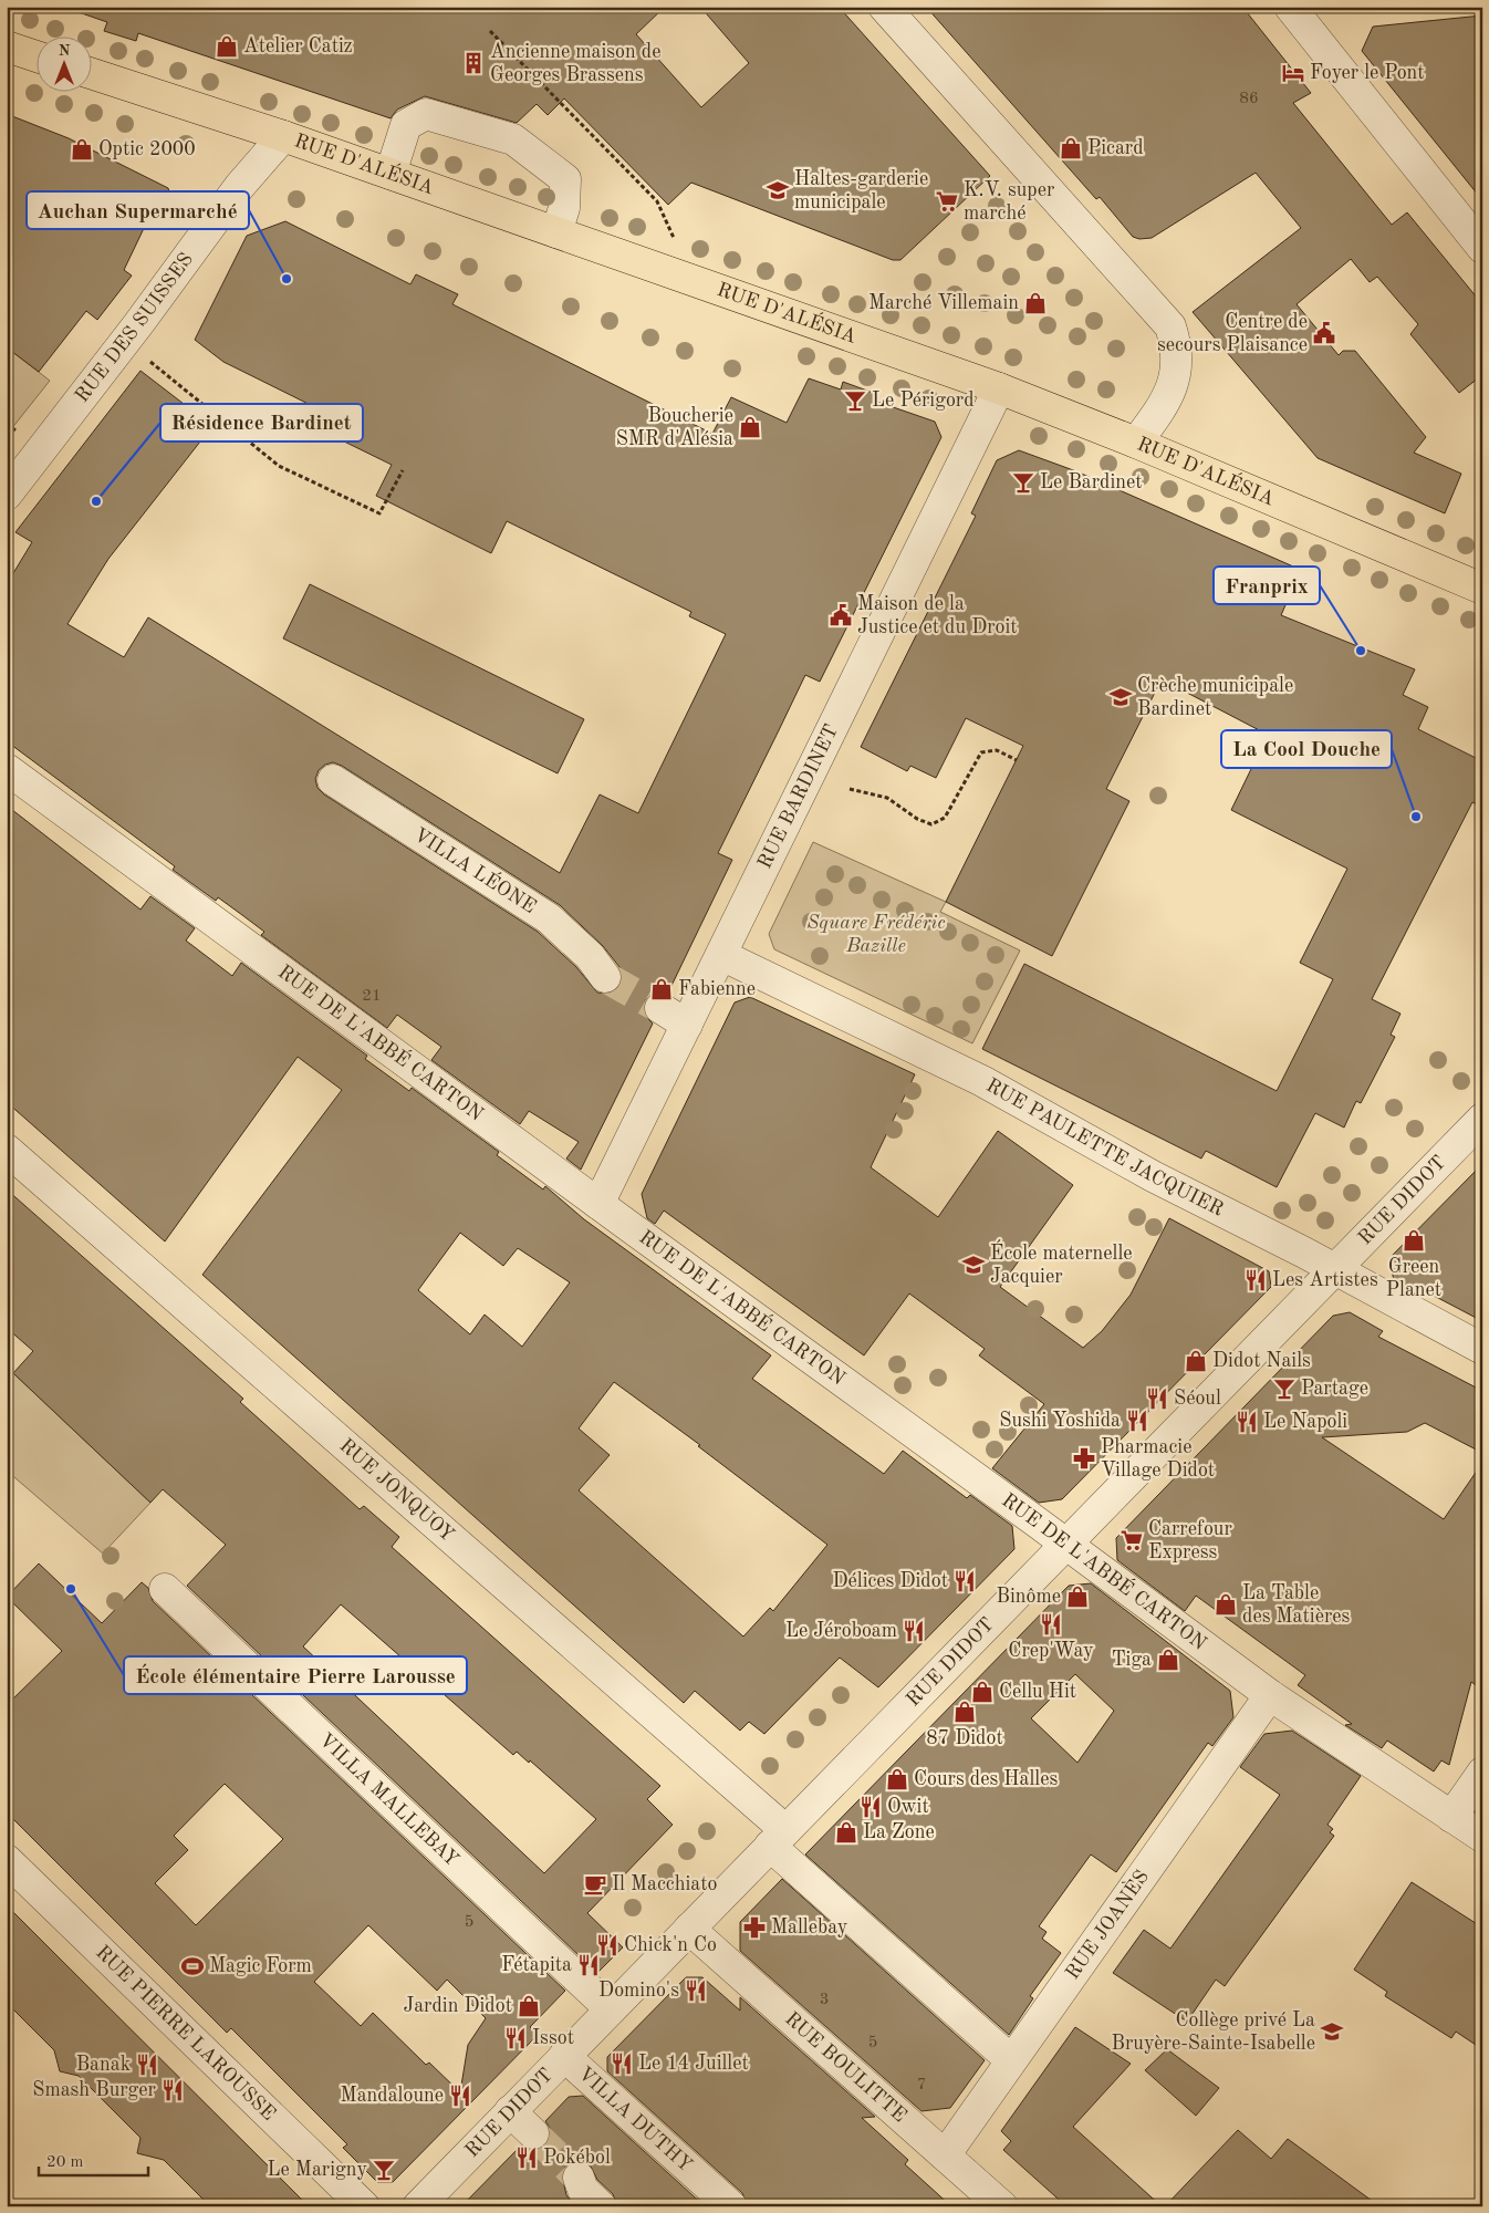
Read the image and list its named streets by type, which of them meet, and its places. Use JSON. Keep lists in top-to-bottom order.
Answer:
{
  "streets": {
    "main road": ["RUE D'ALÉSIA"],
    "street": [
      "RUE DES SUISSES",
      "RUE BARDINET",
      "VILLA LÉONE",
      "RUE DE L'ABBÉ CARTON",
      "RUE PAULETTE JACQUIER",
      "RUE DIDOT",
      "RUE JONQUOY",
      "VILLA MALLEBAY",
      "RUE JOANÈS",
      "RUE PIERRE LAROUSSE",
      "RUE BOULITTE",
      "VILLA DUTHY"
    ]
  },
  "crossings": [
    ["RUE D'ALÉSIA", "RUE DES SUISSES"],
    ["RUE D'ALÉSIA", "RUE BARDINET"],
    ["RUE BARDINET", "RUE DE L'ABBÉ CARTON"],
    ["RUE BARDINET", "RUE PAULETTE JACQUIER"],
    ["RUE DE L'ABBÉ CARTON", "RUE DIDOT"],
    ["RUE DE L'ABBÉ CARTON", "RUE JOANÈS"],
    ["RUE PAULETTE JACQUIER", "RUE DIDOT"],
    ["RUE DIDOT", "RUE JONQUOY"],
    ["RUE DIDOT", "VILLA MALLEBAY"],
    ["RUE DIDOT", "RUE BOULITTE"],
    ["RUE DIDOT", "VILLA DUTHY"],
    ["RUE JONQUOY", "RUE JOANÈS"],
    ["RUE JOANÈS", "RUE BOULITTE"]
  ],
  "parks": ["Square Frédéric Bazille"],
  "places": {
    "shop": [
      "Atelier Catiz",
      "Picard",
      "Optic 2000",
      "Marché Villemain",
      "Boucherie SMR d'Alésia",
      "Fabienne",
      "Green Planet",
      "Didot Nails",
      "Binôme",
      "La Table des Matières",
      "Tiga",
      "Cellu Hit",
      "87 Didot",
      "Cours des Halles",
      "La Zone",
      "Jardin Didot"
    ],
    "building": ["Ancienne maison de Georges Brassens"],
    "hotel": ["Foyer le Pont"],
    "school or university": [
      "Haltes-garderie municipale",
      "Crèche municipale Bardinet",
      "École maternelle Jacquier",
      "Collège privé La Bruyère-Sainte-Isabelle"
    ],
    "supermarket": ["K.V. super marché", "Carrefour Express"],
    "other": [
      "Auchan Supermarché",
      "Résidence Bardinet",
      "Franprix",
      "La Cool Douche",
      "École élémentaire Pierre Larousse"
    ],
    "public building": ["Centre de secours Plaisance", "Maison de la Justice et du Droit"],
    "bar": [
      "Le Périgord",
      "Le Bardinet",
      "Partage",
      "Le Marigny"
    ],
    "restaurant": [
      "Les Artistes",
      "Séoul",
      "Sushi Yoshida",
      "Le Napoli",
      "Délices Didot",
      "Crep'Way",
      "Le Jéroboam",
      "Owit",
      "Chick'n Co",
      "Fétapita",
      "Domino's",
      "Issot",
      "Le 14 Juillet",
      "Banak",
      "Smash Burger",
      "Mandaloune",
      "Pokébol"
    ],
    "pharmacy": ["Pharmacie Village Didot", "Mallebay"],
    "cafe": ["Il Macchiato"],
    "sports": ["Magic Form"]
  },
  "house_numbers": [
    "86",
    "21",
    "5",
    "3",
    "5",
    "7"
  ],
  "scale_bar": "20 m",
  "north": "top"
}
